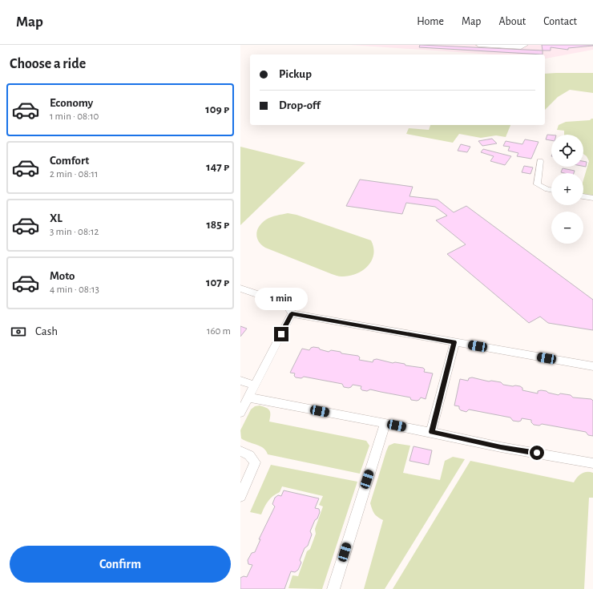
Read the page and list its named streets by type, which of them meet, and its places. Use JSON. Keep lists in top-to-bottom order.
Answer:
{
  "page": {
    "header": "Map",
    "nav": [
      "Home",
      "Map",
      "About",
      "Contact"
    ],
    "heading": "Choose a ride",
    "banner": ["Pickup", "Drop-off"],
    "list": [
      {
        "name": "Economy",
        "note": "1 min · 08:10",
        "value": "109 ₽"
      },
      {
        "name": "Comfort",
        "note": "2 min · 08:11",
        "value": "147 ₽"
      },
      {
        "name": "XL",
        "note": "3 min · 08:12",
        "value": "185 ₽"
      },
      {
        "name": "Moto",
        "note": "4 min · 08:13",
        "value": "107 ₽"
      }
    ],
    "map_buttons": ["+", "−"],
    "bubble": "1 min",
    "pay": ["Cash", "160 m"],
    "buttons": "Confirm"
  }
}
